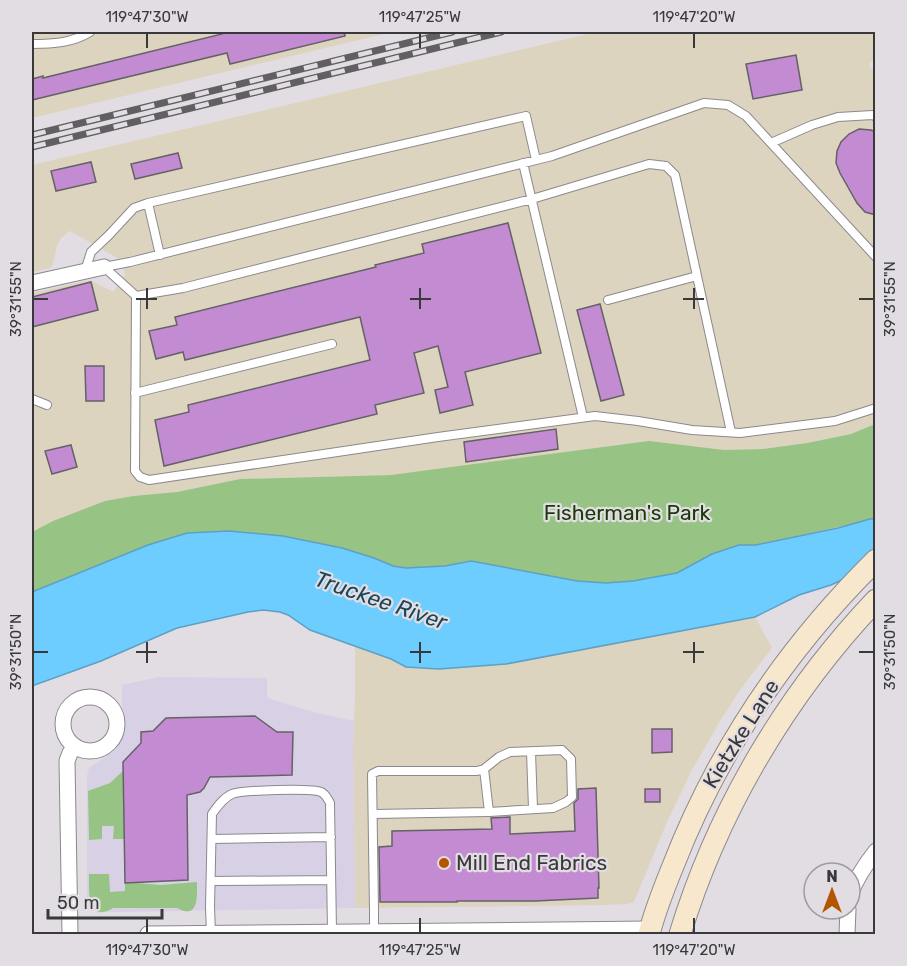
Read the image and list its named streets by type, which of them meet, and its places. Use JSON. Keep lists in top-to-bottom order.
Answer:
{
  "streets": {
    "main road": ["Kietzke Lane"]
  },
  "water": ["Truckee River"],
  "parks": ["Fisherman's Park"],
  "places": ["Mill End Fabrics"],
  "scale_bar": "50 m",
  "north": "top",
  "coordinates": [
    "119°47'30\"W",
    "119°47'25\"W",
    "119°47'20\"W",
    "39°31'55\"N",
    "39°31'50\"N"
  ]
}
